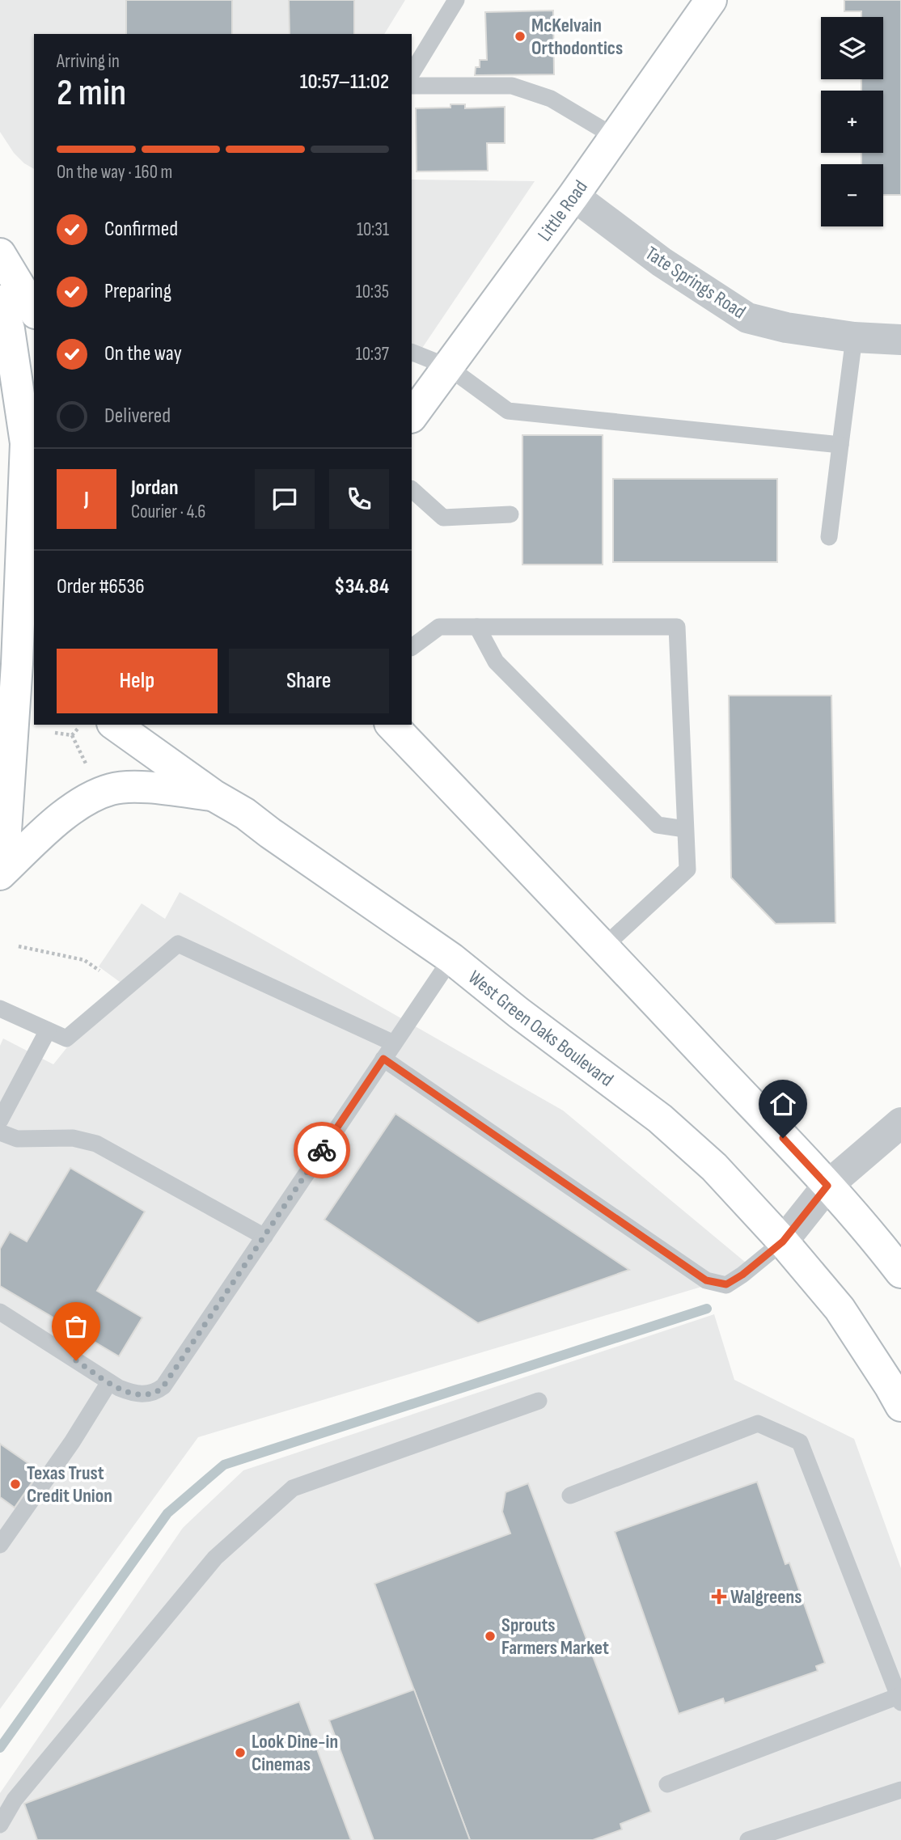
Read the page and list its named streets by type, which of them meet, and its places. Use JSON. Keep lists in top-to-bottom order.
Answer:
{
  "streets": {
    "main road": ["Little Road", "West Green Oaks Boulevard"],
    "street": ["Tate Springs Road"]
  },
  "crossings": [
    ["Little Road", "Tate Springs Road"]
  ],
  "places": {
    "other": [
      "McKelvain Orthodontics",
      "Texas Trust Credit Union",
      "Sprouts Farmers Market",
      "Look Dine-in Cinemas"
    ],
    "health": ["Walgreens"]
  },
  "page": {
    "map_buttons": ["+", "−"],
    "heading": ["2 min", "Arriving in", "10:57–11:02"],
    "panel": [
      "Jordan",
      "Courier · 4.6",
      "Order #6536",
      "$34.84"
    ],
    "bar": "On the way · 160 m",
    "list": [
      ["Confirmed", "10:31"],
      ["Preparing", "10:35"],
      ["On the way", "10:37"],
      "Delivered"
    ],
    "round": "J",
    "buttons": ["Help", "Share"]
  }
}
